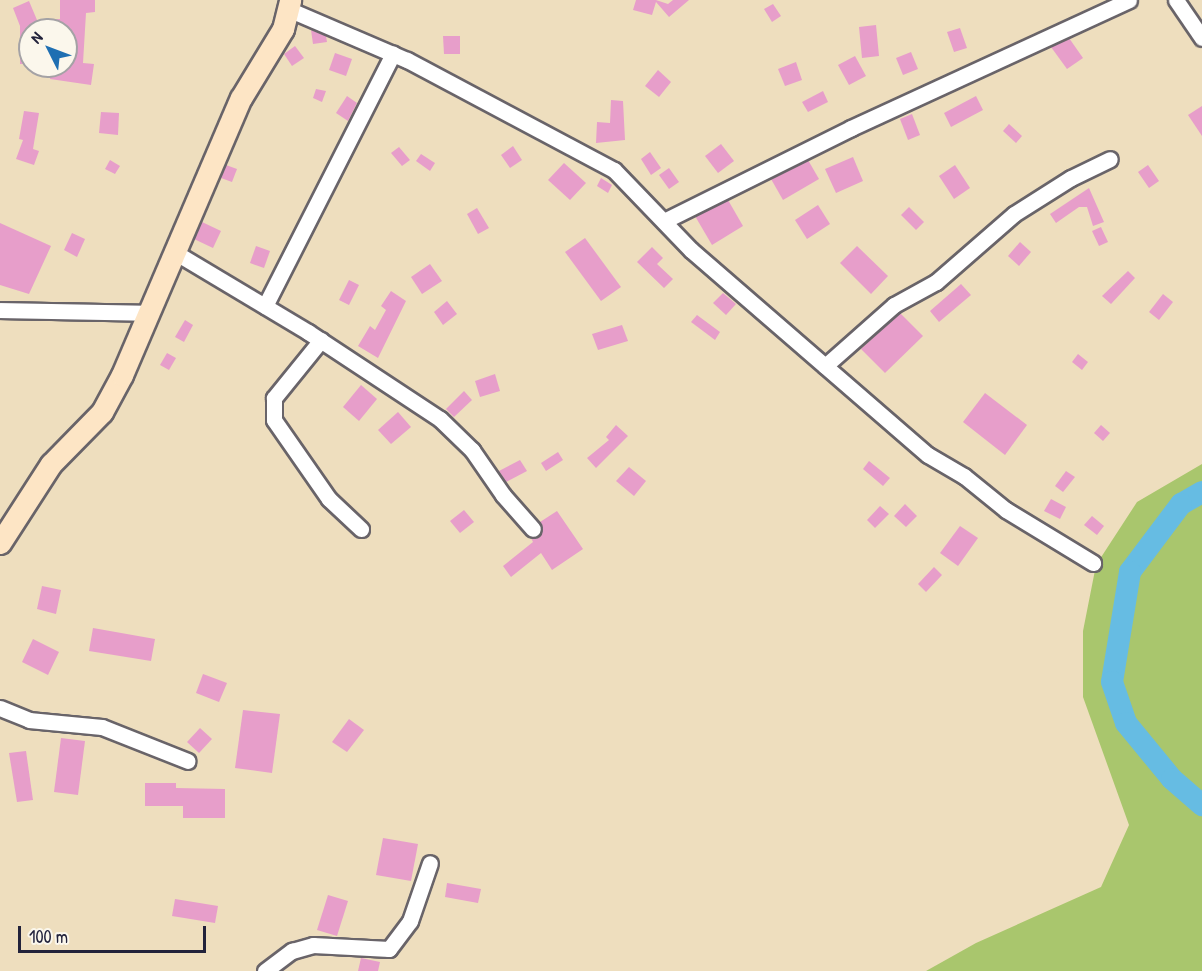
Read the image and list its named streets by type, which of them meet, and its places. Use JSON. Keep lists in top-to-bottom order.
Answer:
{
  "scale_bar": "100 m",
  "north": "top left"
}
